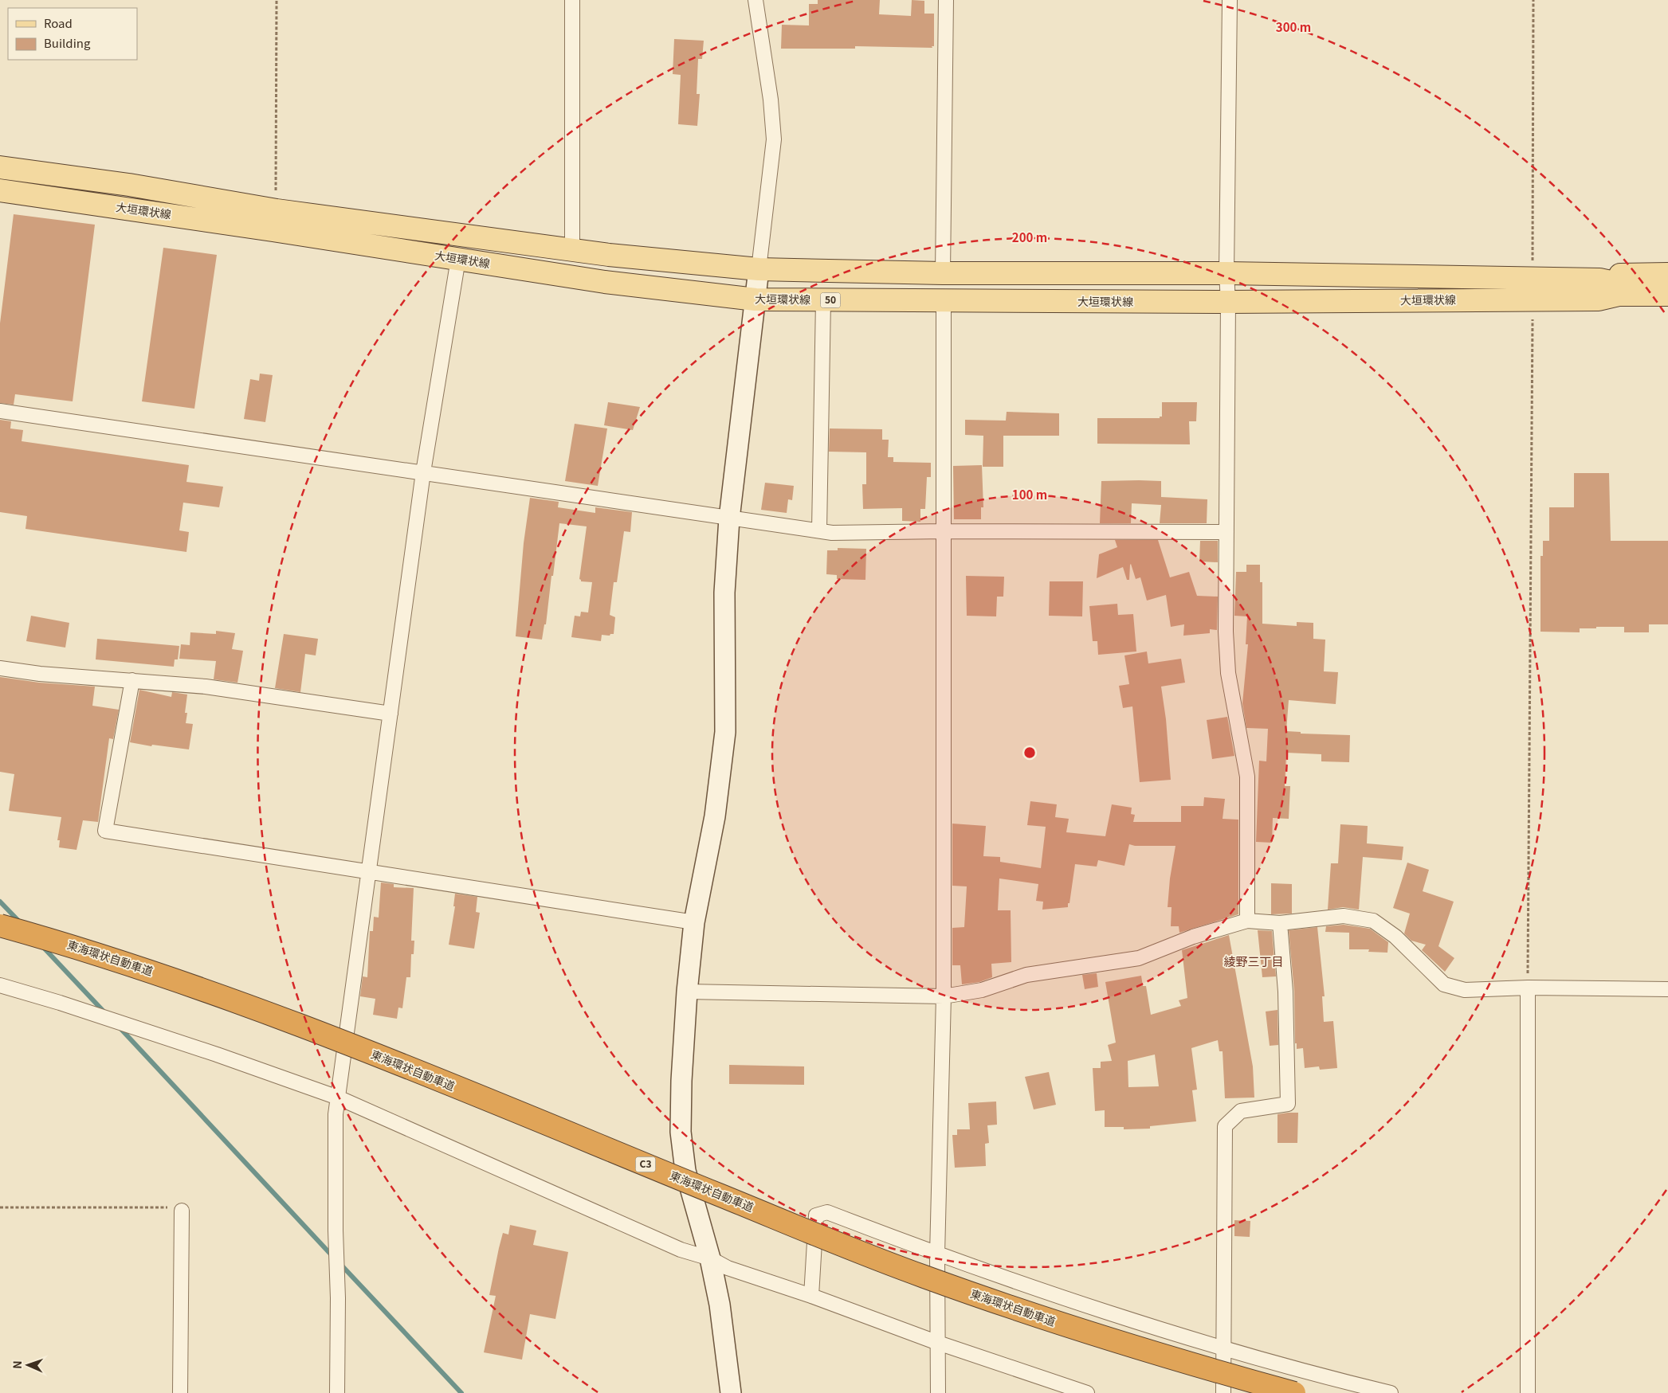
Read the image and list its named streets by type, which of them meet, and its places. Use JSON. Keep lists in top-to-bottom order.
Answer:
{
  "streets": {
    "highway": ["東海環状自動車道", "C3"],
    "main road": ["大垣環状線", "50"]
  },
  "districts": ["綾野三丁目"],
  "legend": ["Road", "Building"],
  "north": "left",
  "rings": ["300 m", "200 m", "100 m"]
}
